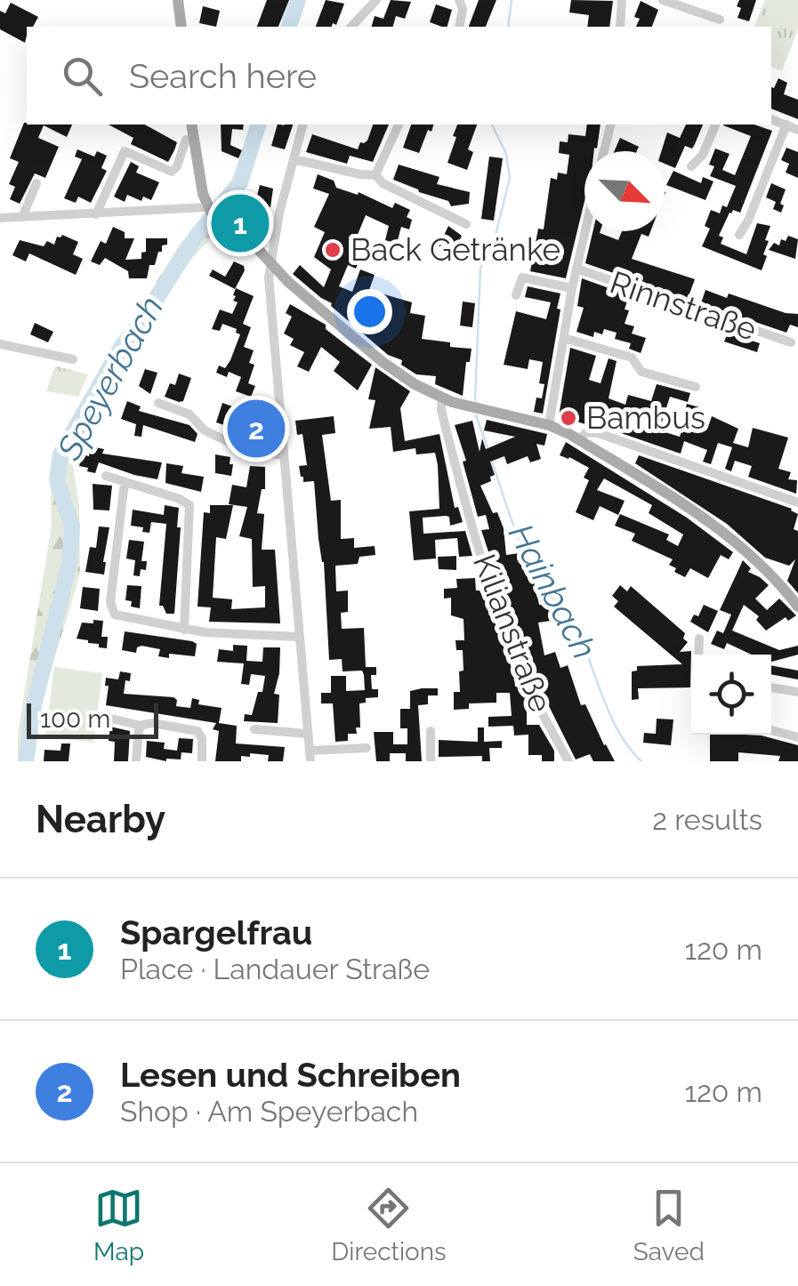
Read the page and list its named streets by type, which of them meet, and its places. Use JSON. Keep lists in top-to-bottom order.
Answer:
{
  "streets": {
    "street": ["Rinnstraße", "Kilianstraße"]
  },
  "water": ["Speyerbach", "Hainbach"],
  "places": ["Back Getränke", "Bambus"],
  "scale_bar": "100 m",
  "north": "bottom right",
  "page": {
    "search": "Search here",
    "pins": ["1", "2"],
    "scale": "100 m",
    "heading": ["Nearby", "2 results"],
    "list": [
      {
        "mark": "1",
        "name": "Spargelfrau",
        "note": "Place · Landauer Straße",
        "value": "120 m"
      },
      {
        "mark": "2",
        "name": "Lesen und Schreiben",
        "note": "Shop · Am Speyerbach",
        "value": "120 m"
      }
    ],
    "nav": ["Map", "Directions", "Saved"]
  }
}
